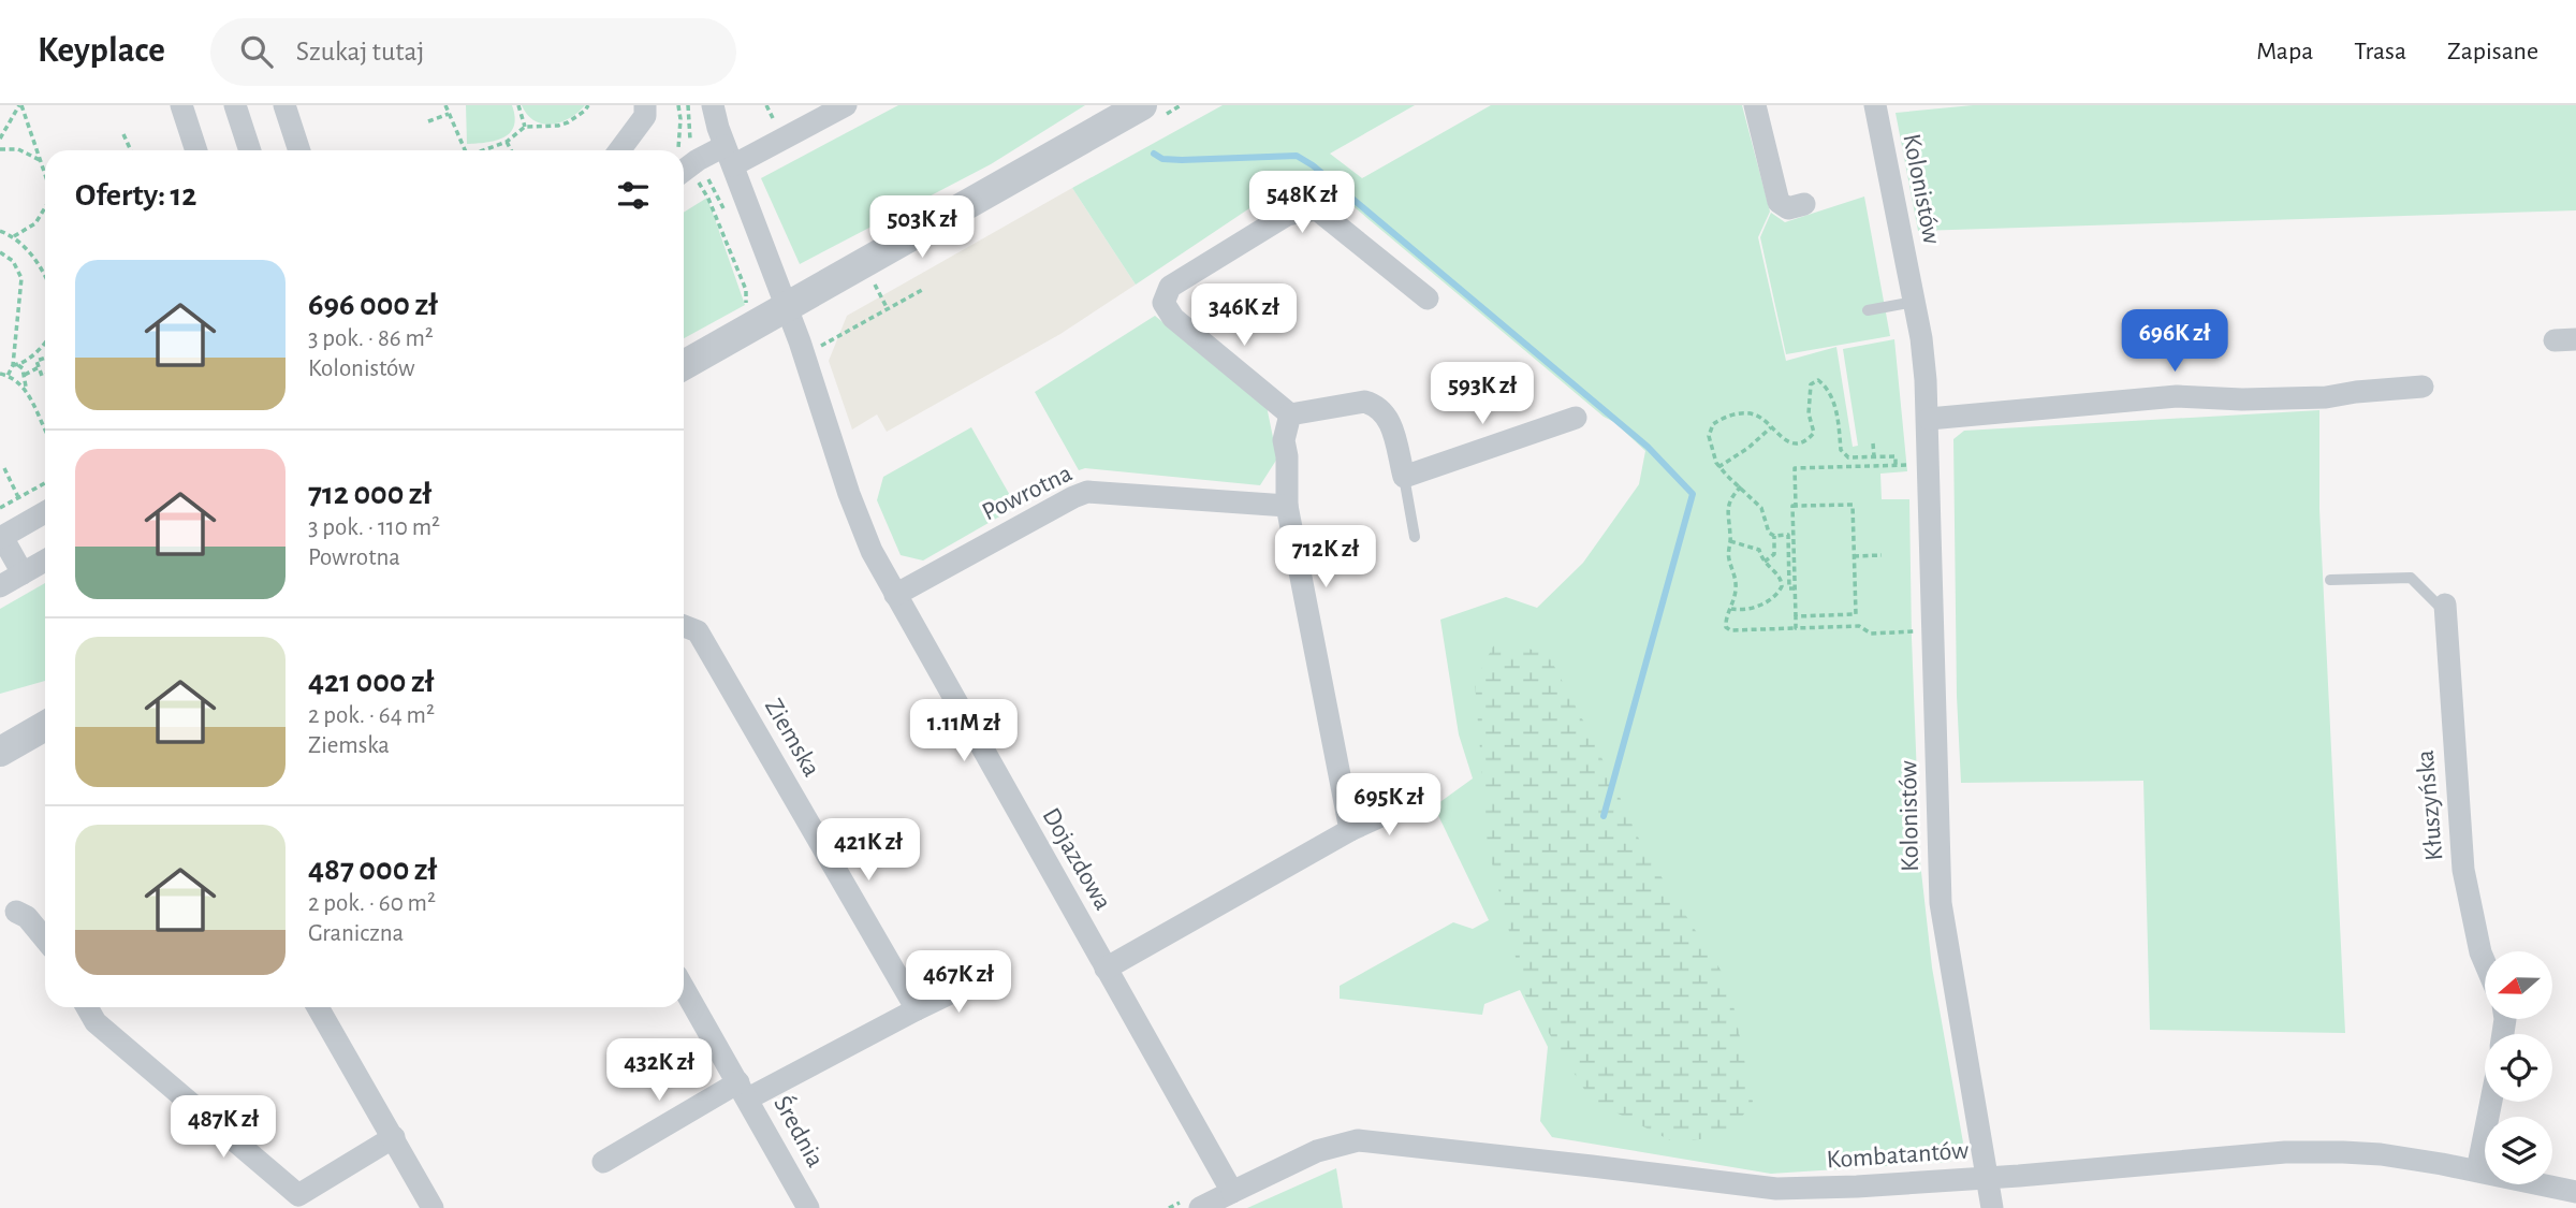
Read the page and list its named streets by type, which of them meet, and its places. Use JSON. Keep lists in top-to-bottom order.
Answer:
{
  "streets": {
    "street": [
      "Kolonistów",
      "Powrotna",
      "Ziemska",
      "Kłuszyńska",
      "Dojazdowa",
      "Średnia",
      "Kombatantów"
    ]
  },
  "crossings": [
    ["Kolonistów", "Kombatantów"],
    ["Powrotna", "Dojazdowa"],
    ["Dojazdowa", "Kombatantów"]
  ],
  "north": "left",
  "page": {
    "header": "Keyplace",
    "search": "Szukaj tutaj",
    "nav": ["Mapa", "Trasa", "Zapisane"],
    "heading": "Oferty: 12",
    "price": [
      "548K zł",
      "503K zł",
      "346K zł",
      "696K zł",
      "593K zł",
      "712K zł",
      "1.11M zł",
      "695K zł",
      "421K zł",
      "467K zł",
      "432K zł",
      "487K zł"
    ],
    "list": [
      {
        "name": "696 000 zł",
        "note": "3 pok. · 86 m² · Kolonistów"
      },
      {
        "name": "712 000 zł",
        "note": "3 pok. · 110 m² · Powrotna"
      },
      {
        "name": "421 000 zł",
        "note": "2 pok. · 64 m² · Ziemska"
      },
      {
        "name": "487 000 zł",
        "note": "2 pok. · 60 m² · Graniczna"
      }
    ]
  }
}
